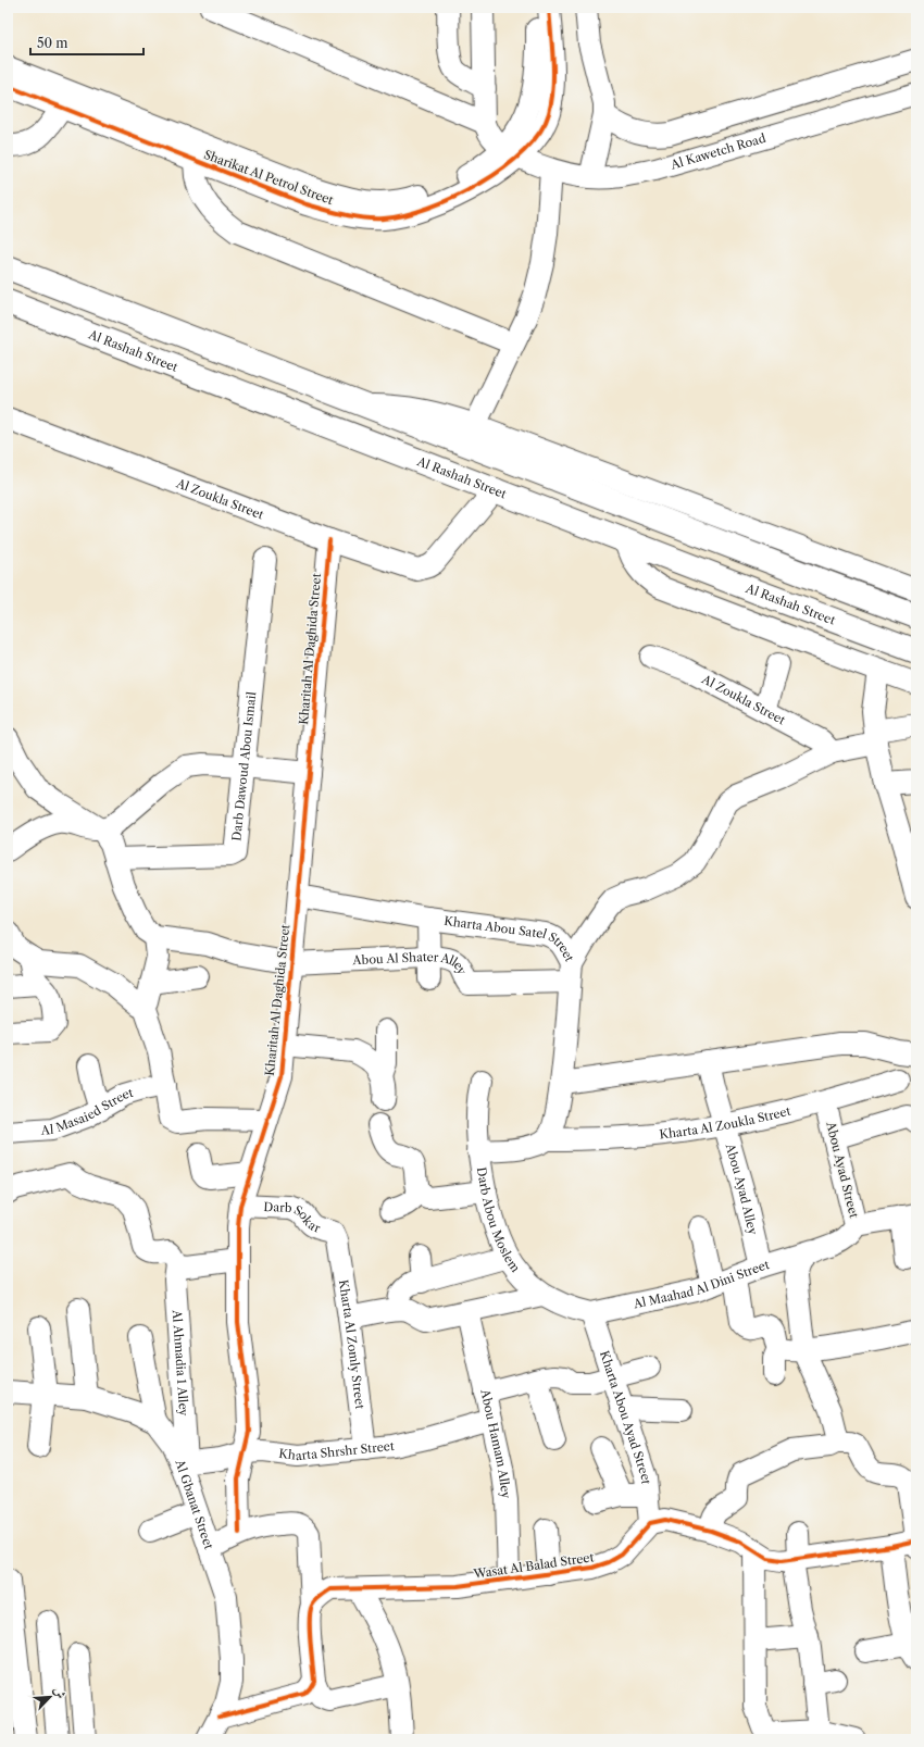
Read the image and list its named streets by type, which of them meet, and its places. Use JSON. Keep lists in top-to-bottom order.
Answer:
{
  "streets": {
    "main road": ["Al Rashah Street"],
    "street": [
      "Al Kawetch Road",
      "Sharikat Al Petrol Street",
      "Al Zoukla Street",
      "Kharitah Al Daghida Street",
      "Darb Dawoud Abou Ismail",
      "Kharta Abou Satel Street",
      "Abou Al Shater Alley",
      "Al Masaied Street",
      "Kharta Al Zoukla Street",
      "Abou Ayad Street",
      "Abou Ayad Alley",
      "Darb Sokar",
      "Darb Abou Moslem",
      "Al Maahad Al Dini Street",
      "Kharta Al Zomly Street",
      "Al Ahmadia 1 Alley",
      "Kharta Abou Ayad Street",
      "Abou Hamam Alley",
      "Kharta Shrshr Street",
      "Al Gbanat Street",
      "Wasat Al Balad Street"
    ]
  },
  "crossings": [
    ["Al Kawetch Road", "Sharikat Al Petrol Street"],
    ["Al Rashah Street", "Al Zoukla Street"],
    ["Al Zoukla Street", "Kharitah Al Daghida Street"],
    ["Kharitah Al Daghida Street", "Kharta Abou Satel Street"],
    ["Kharitah Al Daghida Street", "Abou Al Shater Alley"],
    ["Kharitah Al Daghida Street", "Darb Sokar"],
    ["Kharitah Al Daghida Street", "Kharta Shrshr Street"],
    ["Kharta Abou Satel Street", "Abou Al Shater Alley"],
    ["Kharta Abou Satel Street", "Kharta Al Zoukla Street"],
    ["Kharta Al Zoukla Street", "Abou Ayad Street"],
    ["Kharta Al Zoukla Street", "Abou Ayad Alley"],
    ["Abou Ayad Street", "Al Maahad Al Dini Street"],
    ["Abou Ayad Alley", "Al Maahad Al Dini Street"],
    ["Darb Sokar", "Kharta Al Zomly Street"],
    ["Darb Abou Moslem", "Al Maahad Al Dini Street"],
    ["Darb Abou Moslem", "Kharta Abou Ayad Street"],
    ["Al Maahad Al Dini Street", "Kharta Abou Ayad Street"],
    ["Kharta Al Zomly Street", "Kharta Shrshr Street"],
    ["Al Ahmadia 1 Alley", "Kharta Shrshr Street"],
    ["Al Ahmadia 1 Alley", "Al Gbanat Street"],
    ["Kharta Abou Ayad Street", "Wasat Al Balad Street"],
    ["Abou Hamam Alley", "Kharta Shrshr Street"],
    ["Abou Hamam Alley", "Wasat Al Balad Street"],
    ["Kharta Shrshr Street", "Al Gbanat Street"]
  ],
  "scale_bar": "50 m",
  "north": "top right"
}
